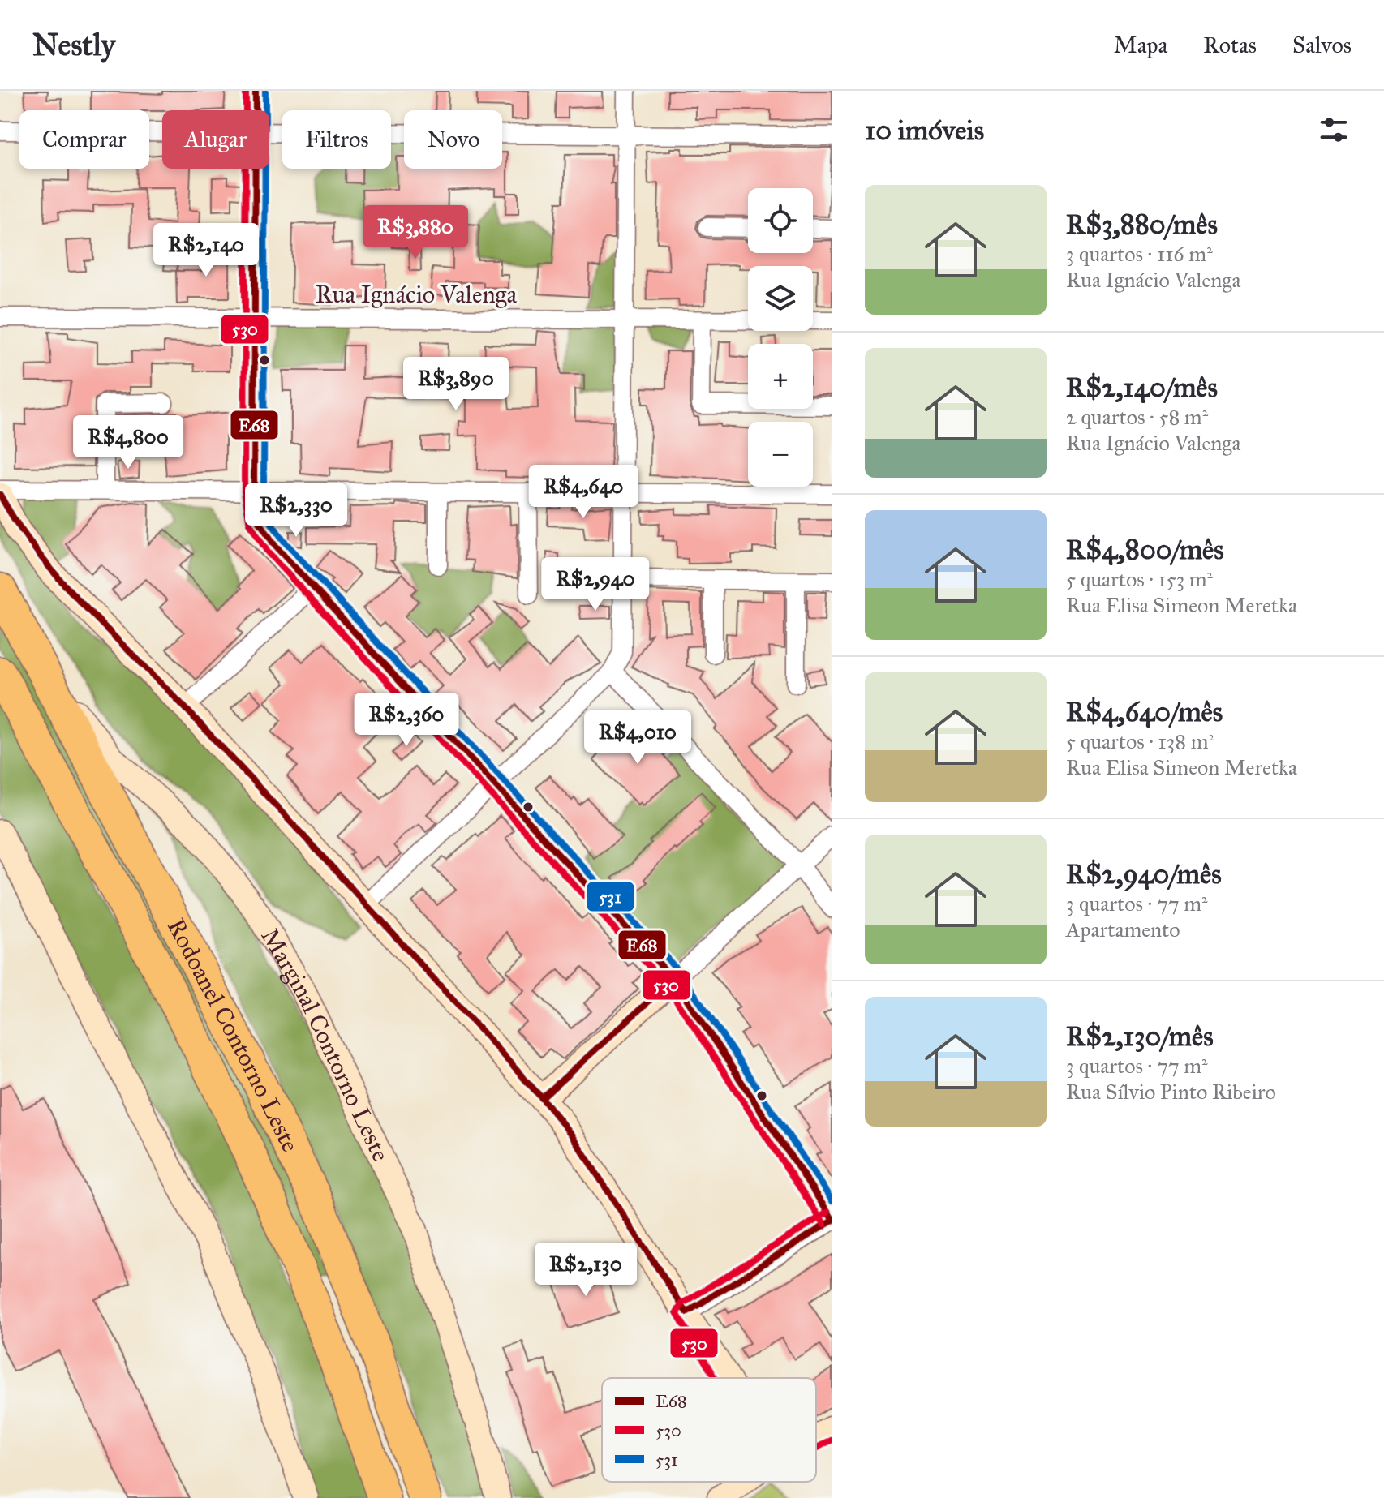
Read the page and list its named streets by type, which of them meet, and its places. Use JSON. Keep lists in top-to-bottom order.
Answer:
{
  "streets": {
    "highway": ["Rodoanel Contorno Leste"],
    "street": ["Rua Ignácio Valenga", "Marginal Contorno Leste"]
  },
  "crossings": [
    ["Rodoanel Contorno Leste", "Marginal Contorno Leste"]
  ],
  "lines": ["transit line E68", "transit line 530", "transit line 531"],
  "legend": ["E68", "530", "531"],
  "page": {
    "header": "Nestly",
    "nav": ["Mapa", "Rotas", "Salvos"],
    "heading": "10 imóveis",
    "chip": [
      "Comprar",
      "Alugar",
      "Filtros",
      "Novo"
    ],
    "list": [
      {
        "name": "R$3,880/mês",
        "note": "3 quartos · 116 m² · Rua Ignácio Valenga"
      },
      {
        "name": "R$2,140/mês",
        "note": "2 quartos · 58 m² · Rua Ignácio Valenga"
      },
      {
        "name": "R$4,800/mês",
        "note": "5 quartos · 153 m² · Rua Elisa Simeon Meretka"
      },
      {
        "name": "R$4,640/mês",
        "note": "5 quartos · 138 m² · Rua Elisa Simeon Meretka"
      },
      {
        "name": "R$2,940/mês",
        "note": "3 quartos · 77 m² · Apartamento"
      },
      {
        "name": "R$2,130/mês",
        "note": "3 quartos · 77 m² · Rua Sílvio Pinto Ribeiro"
      }
    ],
    "map_buttons": ["+", "−"],
    "price": [
      "R$3,880",
      "R$2,140",
      "R$3,890",
      "R$4,800",
      "R$4,640",
      "R$2,330",
      "R$2,940",
      "R$2,360",
      "R$4,010",
      "R$2,130"
    ]
  }
}
